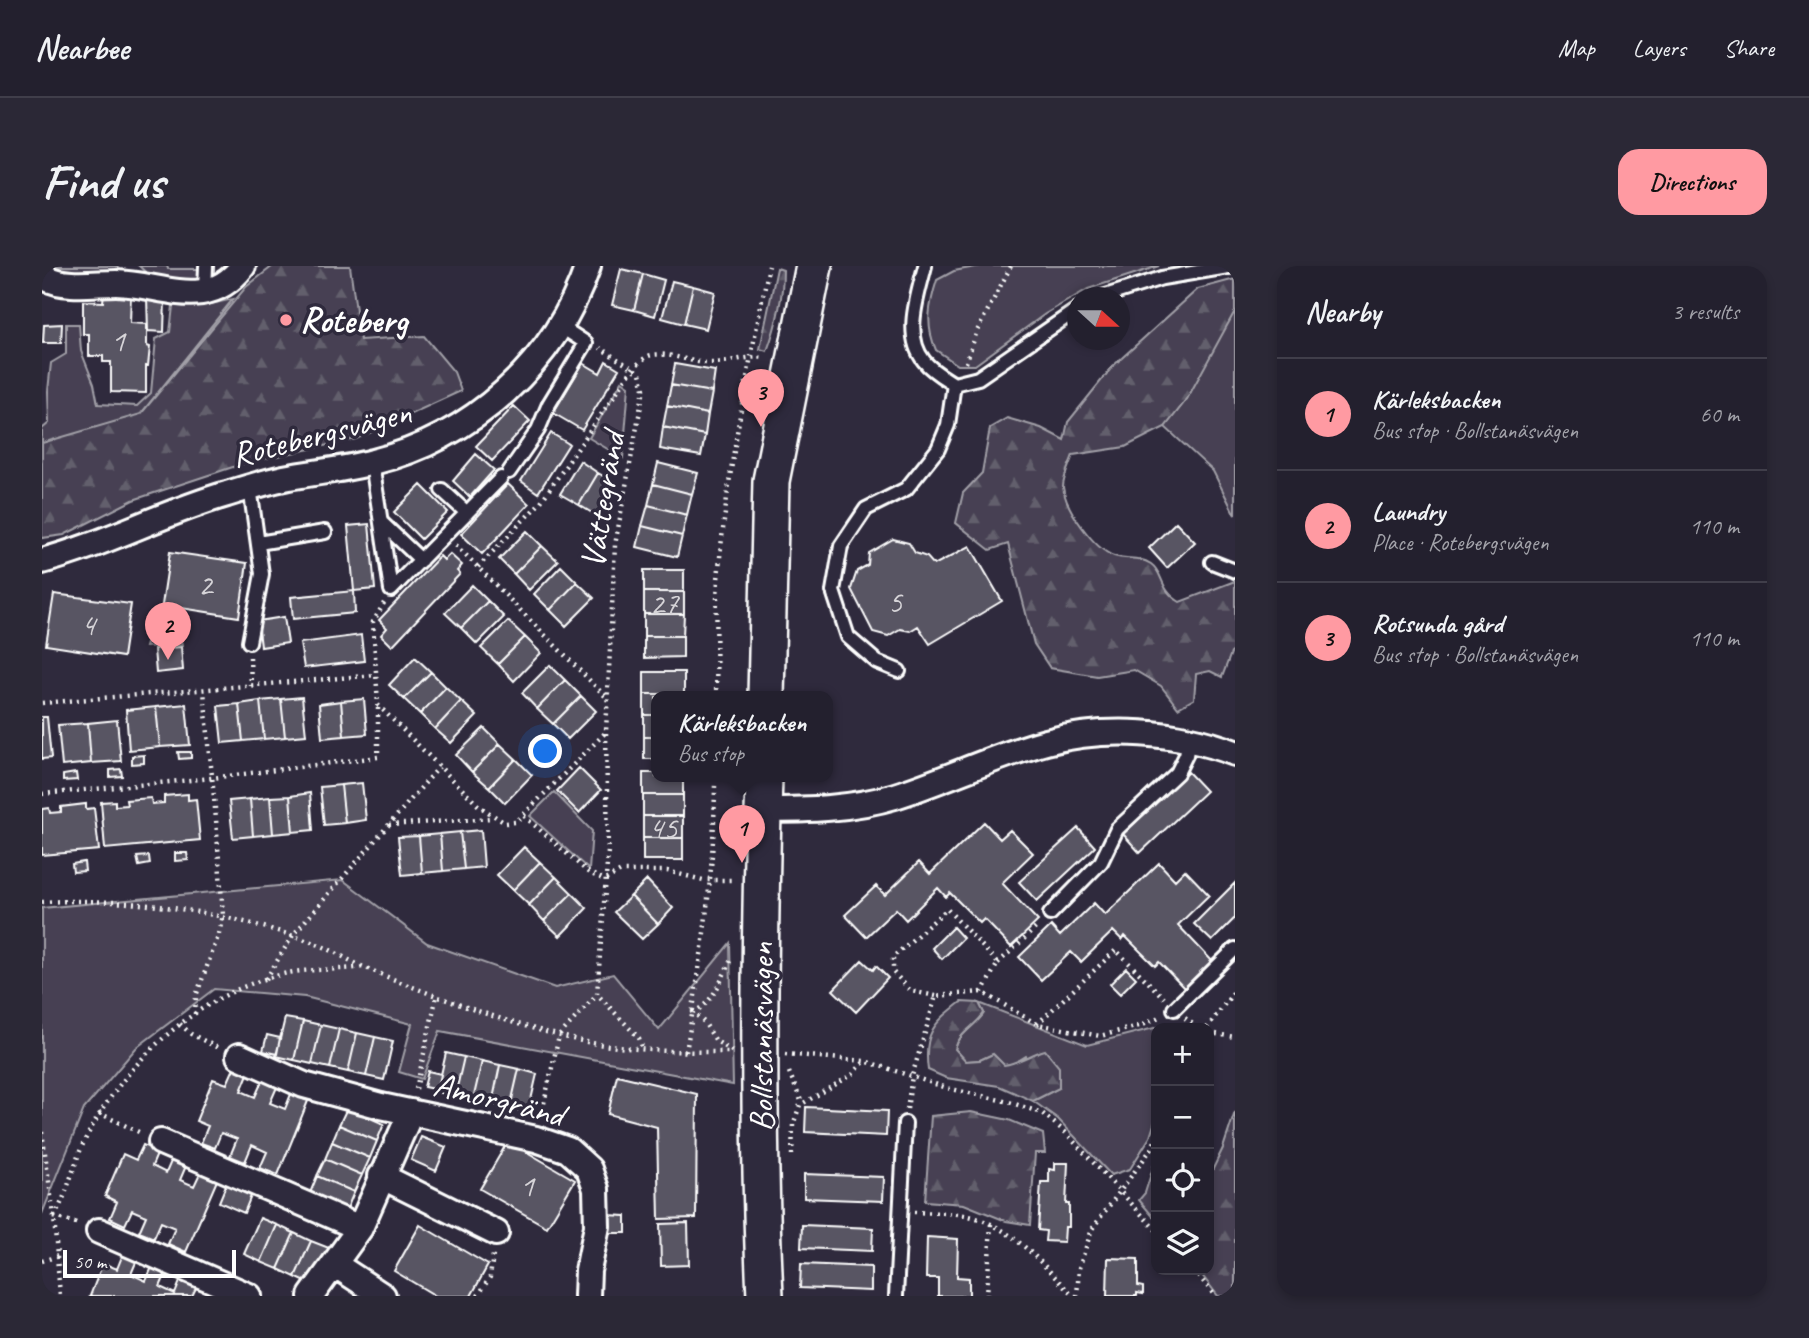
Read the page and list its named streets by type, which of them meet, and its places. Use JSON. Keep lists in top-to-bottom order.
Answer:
{
  "streets": {
    "street": ["Rotebergsvägen", "Bollstanäsvägen", "Amorgränd"],
    "path": ["Vättegränd"]
  },
  "places": ["Roteberg"],
  "house_numbers": [
    "1",
    "2",
    "5",
    "27",
    "4",
    "45",
    "1"
  ],
  "scale_bar": "50 m",
  "north": "right",
  "page": {
    "header": "Nearbee",
    "nav": ["Map", "Layers", "Share"],
    "buttons": "Directions",
    "title": "Find us",
    "heading": ["Nearby", "3 results"],
    "list": [
      {
        "mark": "1",
        "name": "Kärleksbacken",
        "note": "Bus stop · Bollstanäsvägen",
        "value": "60 m"
      },
      {
        "mark": "2",
        "name": "Laundry",
        "note": "Place · Rotebergsvägen",
        "value": "110 m"
      },
      {
        "mark": "3",
        "name": "Rotsunda gård",
        "note": "Bus stop · Bollstanäsvägen",
        "value": "110 m"
      }
    ],
    "pins": ["3", "2", "1"],
    "popup": ["Kärleksbacken", "Bus stop"],
    "map_buttons": ["+", "−"],
    "scale": "50 m"
  }
}
